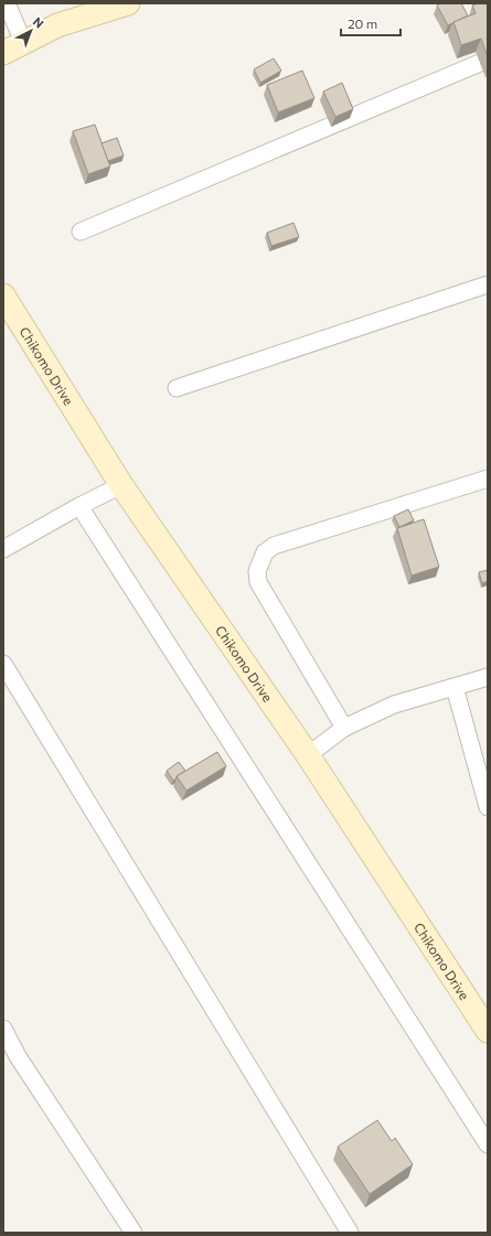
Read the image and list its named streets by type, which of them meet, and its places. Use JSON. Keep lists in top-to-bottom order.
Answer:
{
  "streets": {
    "street": ["Chikomo Drive"]
  },
  "scale_bar": "20 m",
  "north": "top right"
}
